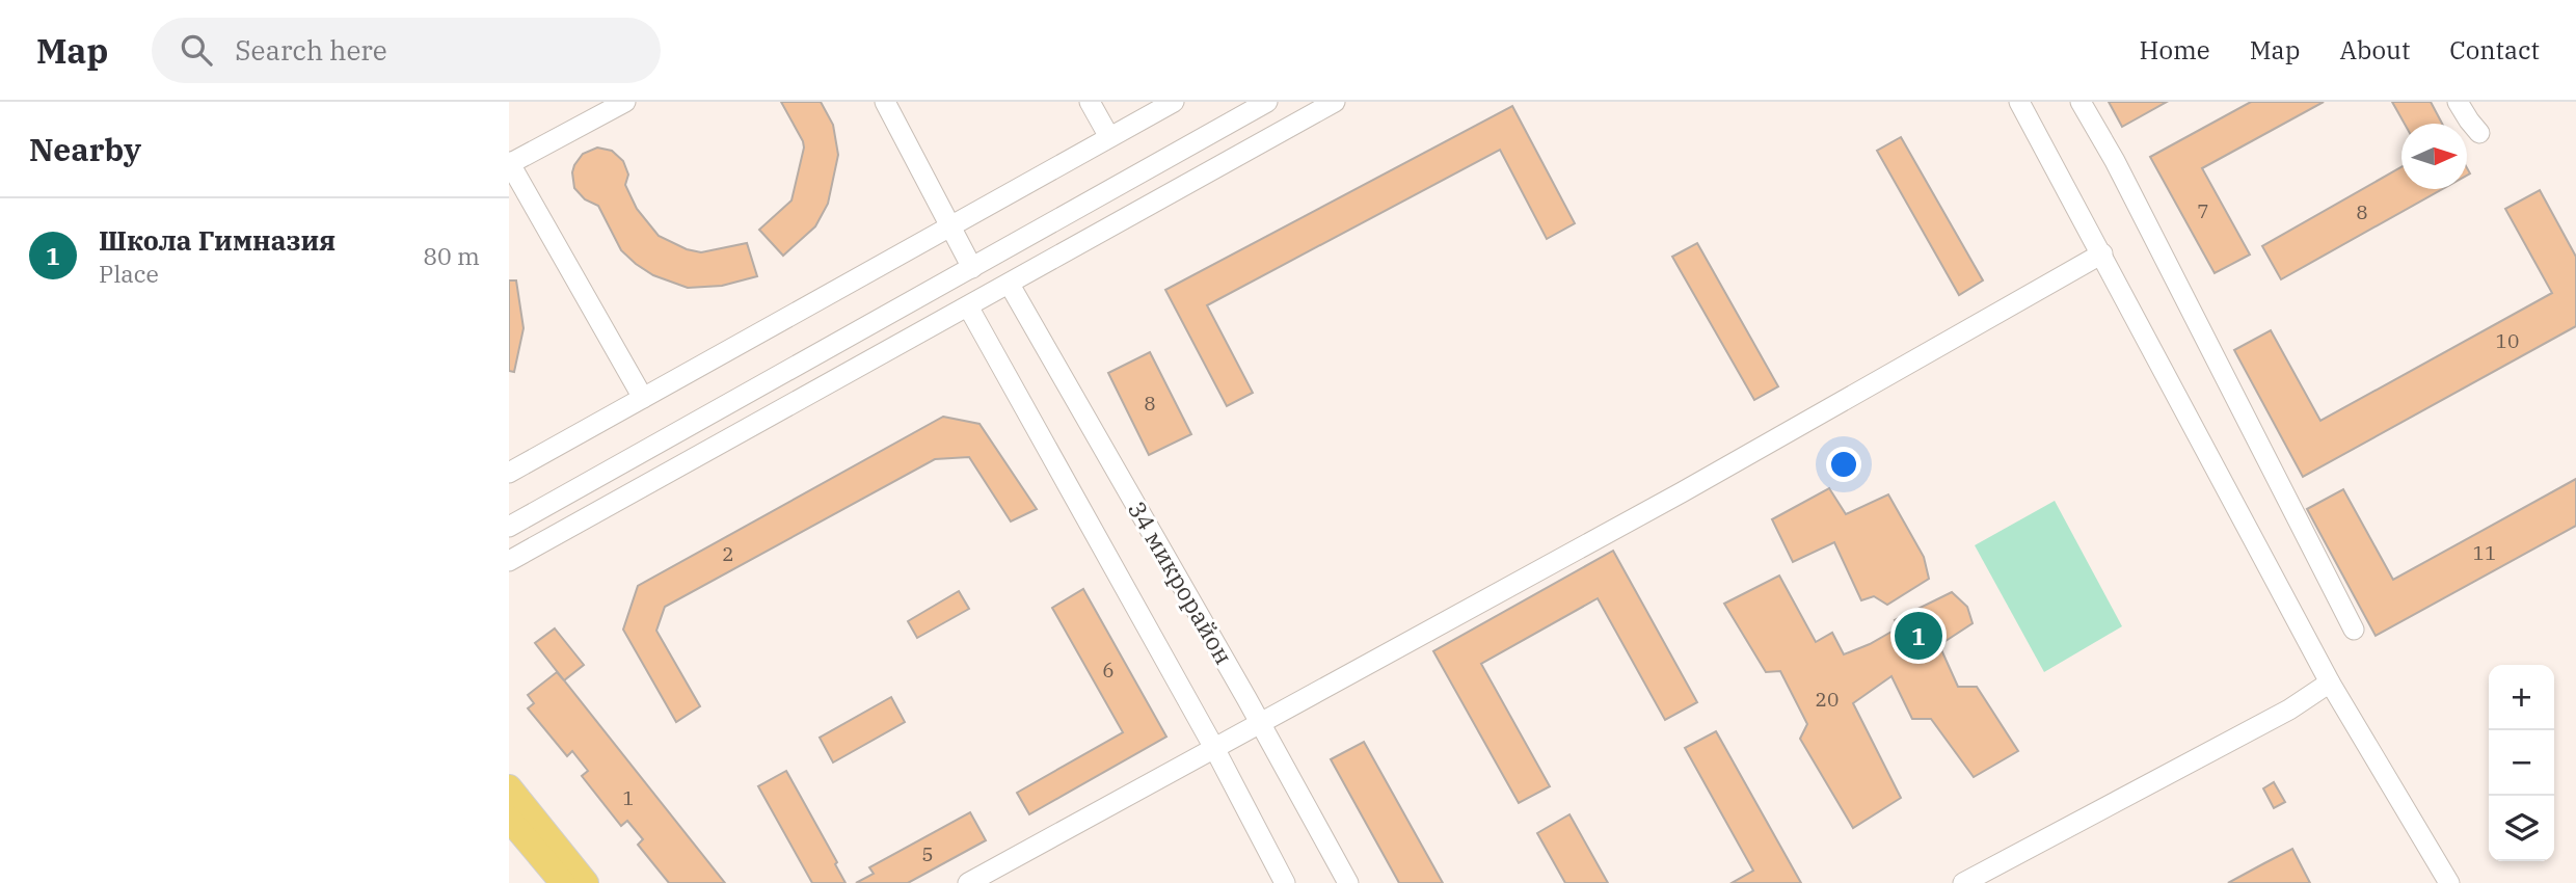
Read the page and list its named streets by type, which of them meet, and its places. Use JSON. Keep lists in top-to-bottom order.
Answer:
{
  "streets": {
    "street": ["34 микрорайон"]
  },
  "house_numbers": [
    "7",
    "8",
    "10",
    "8",
    "11",
    "2",
    "6",
    "20",
    "1",
    "5"
  ],
  "north": "right",
  "page": {
    "header": "Map",
    "search": "Search here",
    "nav": [
      "Home",
      "Map",
      "About",
      "Contact"
    ],
    "heading": "Nearby",
    "list": [
      {
        "mark": "1",
        "name": "Школа Гимназия",
        "note": "Place",
        "value": "80 m"
      }
    ],
    "pins": "1",
    "map_buttons": ["+", "−"]
  }
}
